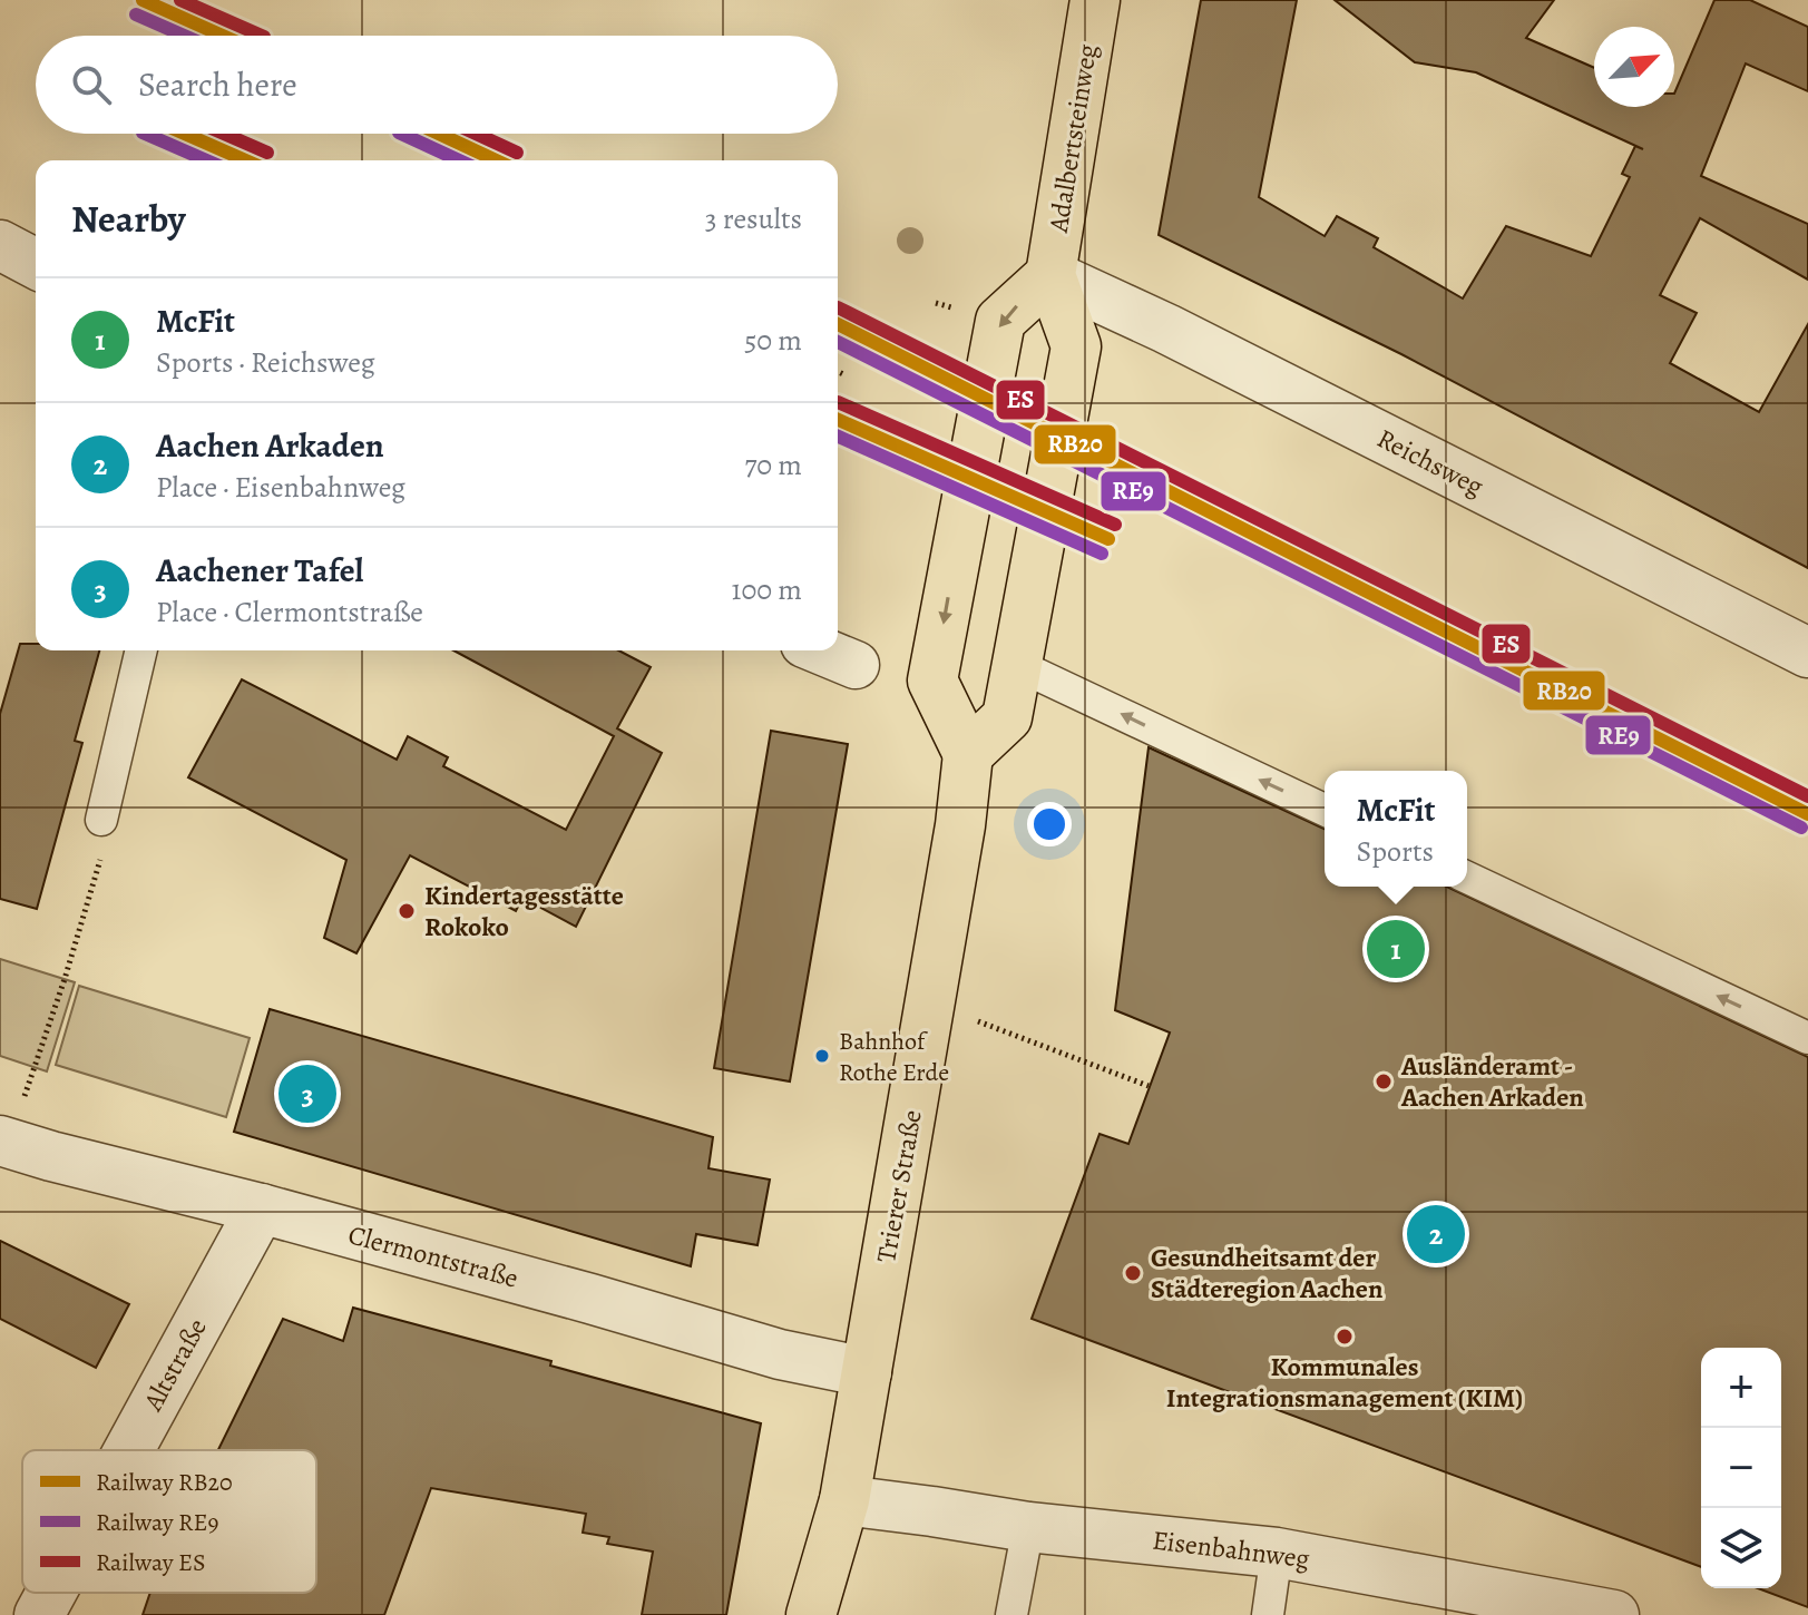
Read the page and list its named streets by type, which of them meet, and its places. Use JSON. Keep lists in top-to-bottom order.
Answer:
{
  "streets": {
    "main road": ["Adalbertsteinweg", "Trierer Straße"],
    "street": [
      "Reichsweg",
      "Clermontstraße",
      "Altstraße",
      "Eisenbahnweg"
    ]
  },
  "crossings": [
    ["Adalbertsteinweg", "Reichsweg"],
    ["Adalbertsteinweg", "Trierer Straße"],
    ["Trierer Straße", "Clermontstraße"],
    ["Trierer Straße", "Eisenbahnweg"],
    ["Clermontstraße", "Altstraße"]
  ],
  "places": [
    "Kindertagesstätte Rokoko",
    "Bahnhof Rothe Erde",
    "Ausländeramt - Aachen Arkaden",
    "Gesundheitsamt der Städteregion Aachen",
    "Kommunales Integrationsmanagement (KIM)"
  ],
  "lines": ["rail line RB20", "rail line ES", "rail line RE9"],
  "legend": ["Railway RB20", "Railway RE9", "Railway ES"],
  "north": "top right",
  "page": {
    "search": "Search here",
    "heading": ["Nearby", "3 results"],
    "list": [
      {
        "mark": "1",
        "name": "McFit",
        "note": "Sports · Reichsweg",
        "value": "50 m"
      },
      {
        "mark": "2",
        "name": "Aachen Arkaden",
        "note": "Place · Eisenbahnweg",
        "value": "70 m"
      },
      {
        "mark": "3",
        "name": "Aachener Tafel",
        "note": "Place · Clermontstraße",
        "value": "100 m"
      }
    ],
    "popup": ["McFit", "Sports"],
    "pins": ["1", "3", "2"],
    "map_buttons": ["+", "−"]
  }
}
